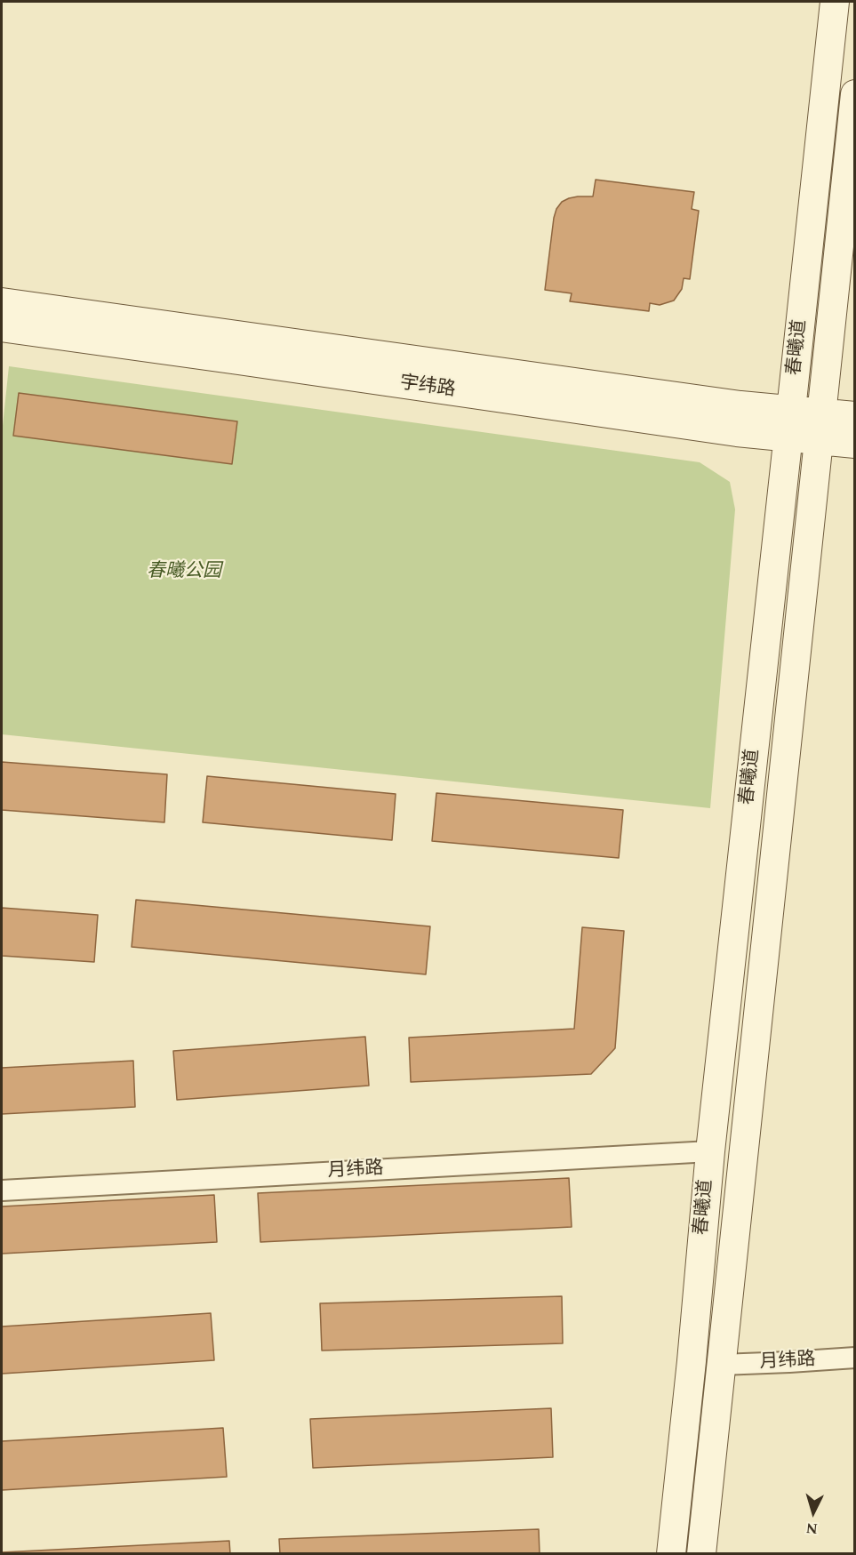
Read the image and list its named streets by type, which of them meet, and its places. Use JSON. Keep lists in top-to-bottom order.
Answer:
{
  "streets": {
    "main road": ["春曦道", "宇纬路"],
    "street": ["月纬路"]
  },
  "crossings": [
    ["春曦道", "宇纬路"],
    ["春曦道", "月纬路"]
  ],
  "parks": ["春曦公园"],
  "north": "bottom"
}
